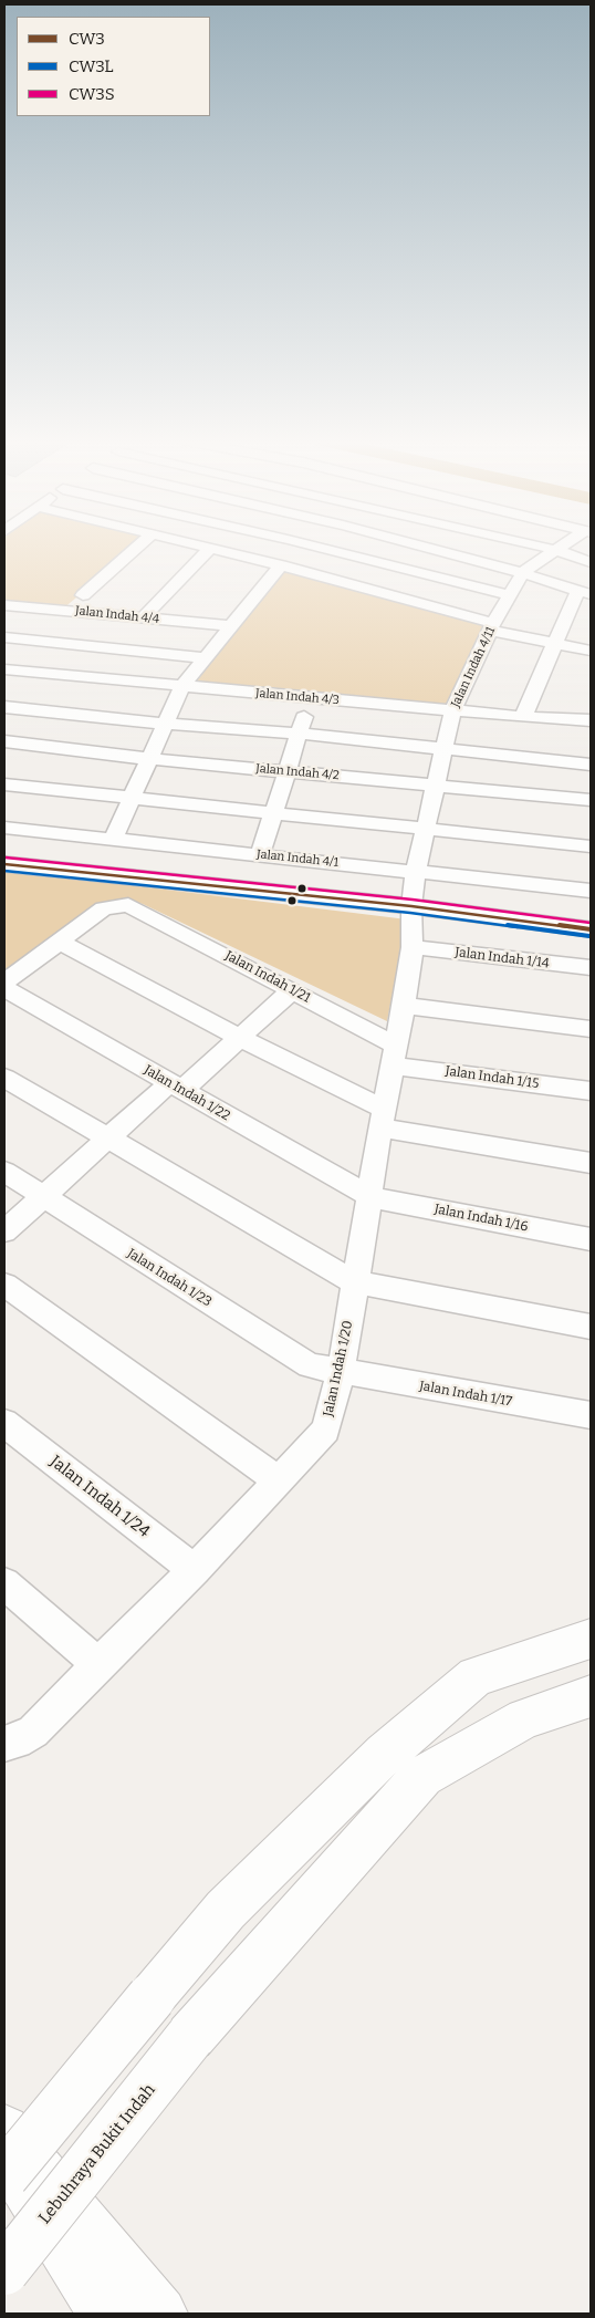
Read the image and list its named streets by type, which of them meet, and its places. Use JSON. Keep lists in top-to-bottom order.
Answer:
{
  "streets": {
    "main road": ["Lebuhraya Bukit Indah"],
    "street": [
      "Jalan Indah 4/4",
      "Jalan Indah 4/11",
      "Jalan Indah 4/3",
      "Jalan Indah 4/2",
      "Jalan Indah 4/1",
      "Jalan Indah 1/14",
      "Jalan Indah 1/21",
      "Jalan Indah 1/15",
      "Jalan Indah 1/22",
      "Jalan Indah 1/16",
      "Jalan Indah 1/23",
      "Jalan Indah 1/20",
      "Jalan Indah 1/17",
      "Jalan Indah 1/24"
    ]
  },
  "crossings": [
    ["Jalan Indah 4/11", "Jalan Indah 4/3"],
    ["Jalan Indah 4/11", "Jalan Indah 4/2"],
    ["Jalan Indah 4/11", "Jalan Indah 4/1"],
    ["Jalan Indah 4/11", "Jalan Indah 1/20"],
    ["Jalan Indah 4/1", "Jalan Indah 1/20"],
    ["Jalan Indah 1/14", "Jalan Indah 1/20"],
    ["Jalan Indah 1/21", "Jalan Indah 1/15"],
    ["Jalan Indah 1/21", "Jalan Indah 1/20"],
    ["Jalan Indah 1/15", "Jalan Indah 1/20"],
    ["Jalan Indah 1/22", "Jalan Indah 1/16"],
    ["Jalan Indah 1/22", "Jalan Indah 1/20"],
    ["Jalan Indah 1/16", "Jalan Indah 1/20"],
    ["Jalan Indah 1/23", "Jalan Indah 1/20"],
    ["Jalan Indah 1/23", "Jalan Indah 1/17"],
    ["Jalan Indah 1/20", "Jalan Indah 1/17"],
    ["Jalan Indah 1/20", "Jalan Indah 1/24"]
  ],
  "lines": ["transit line CW3S", "transit line CW3", "transit line CW3L"],
  "legend": ["CW3", "CW3L", "CW3S"]
}
